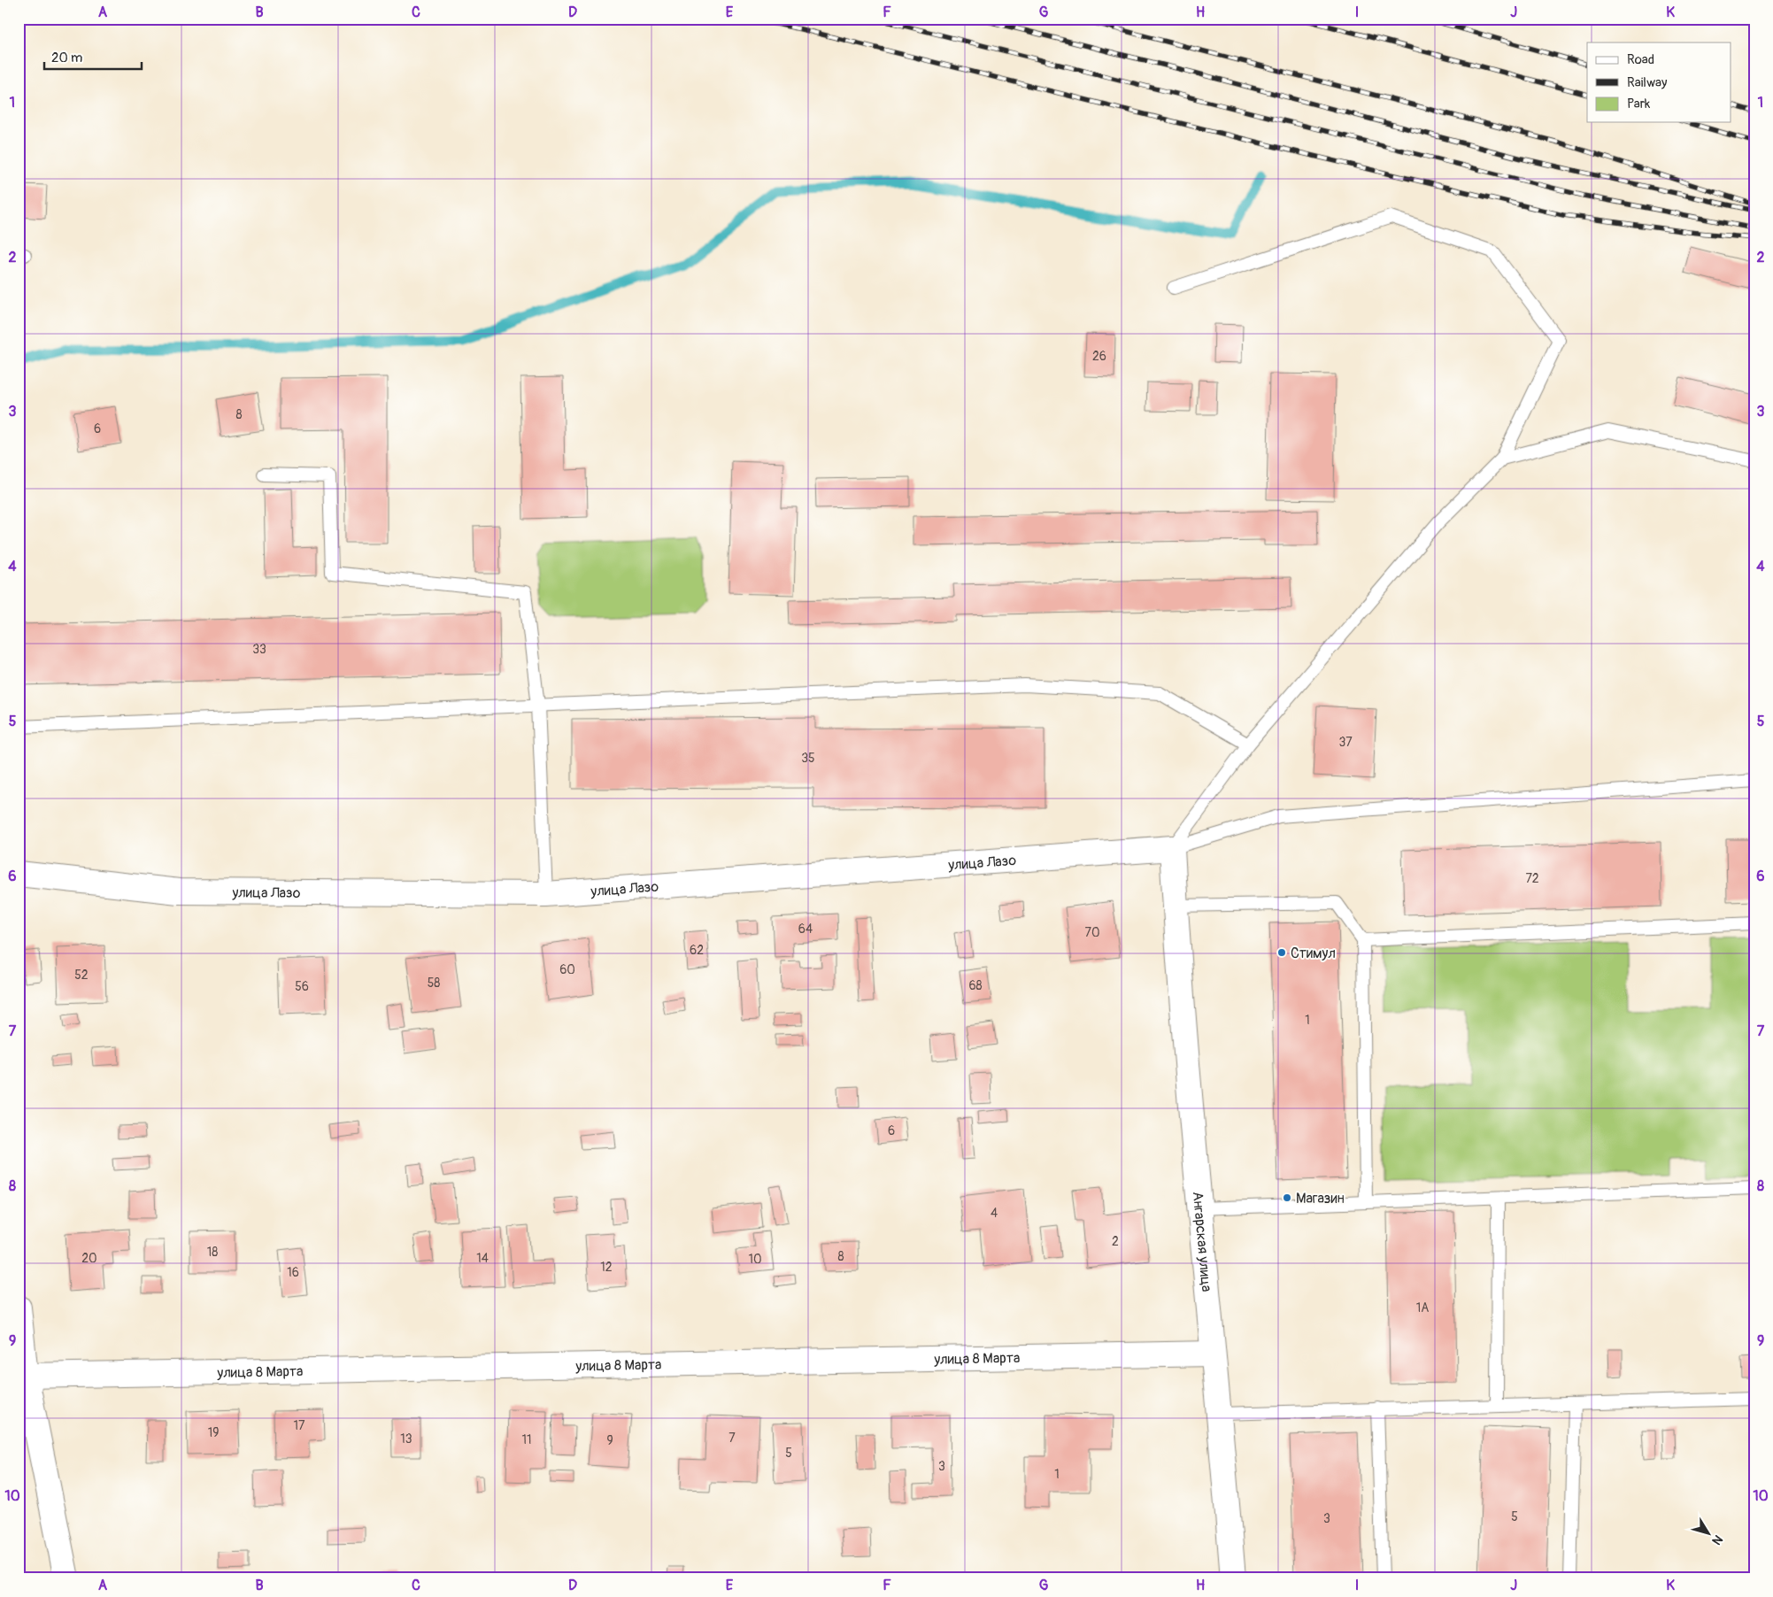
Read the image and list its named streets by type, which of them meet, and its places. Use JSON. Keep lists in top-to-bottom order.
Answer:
{
  "streets": {
    "street": ["улица Лазо", "Ангарская улица", "улица 8 Марта"]
  },
  "crossings": [
    ["Ангарская улица", "улица 8 Марта"]
  ],
  "places": ["Стимул", "Магазин"],
  "house_numbers": [
    "26",
    "8",
    "6",
    "33",
    "37",
    "35",
    "72",
    "64",
    "70",
    "62",
    "60",
    "52",
    "58",
    "68",
    "56",
    "1",
    "6",
    "4",
    "2",
    "18",
    "8",
    "20",
    "14",
    "10",
    "12",
    "16",
    "1А",
    "17",
    "19",
    "7",
    "13",
    "11",
    "9",
    "5",
    "3",
    "1",
    "5",
    "3"
  ],
  "legend": ["Road", "Railway", "Park"],
  "scale_bar": "20 m",
  "north": "bottom right",
  "grid": {
    "columns": [
      "A",
      "B",
      "C",
      "D",
      "E",
      "F",
      "G",
      "H",
      "I",
      "J",
      "K"
    ],
    "rows": [
      "1",
      "2",
      "3",
      "4",
      "5",
      "6",
      "7",
      "8",
      "9",
      "10"
    ]
  }
}
